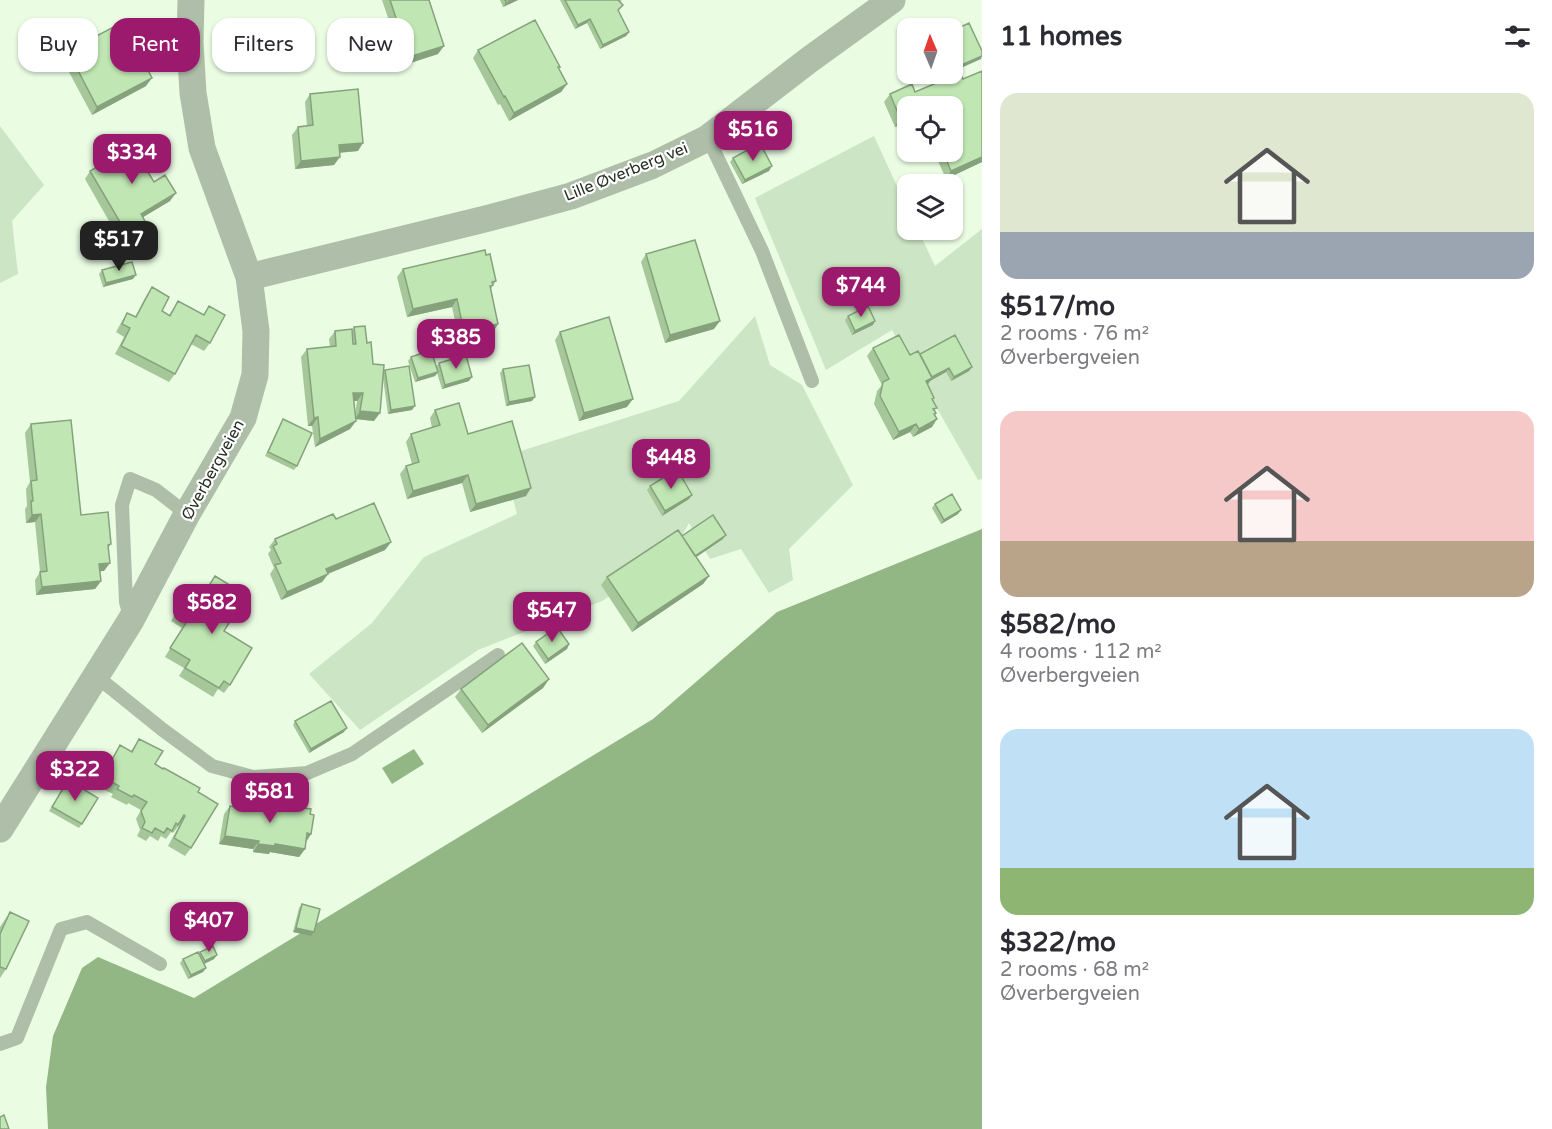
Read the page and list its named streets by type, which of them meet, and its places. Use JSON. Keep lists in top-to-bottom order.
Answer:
{
  "streets": {
    "street": ["Lille Øverberg vei", "Øverbergveien"]
  },
  "crossings": [
    ["Lille Øverberg vei", "Øverbergveien"]
  ],
  "north": "top",
  "page": {
    "heading": "11 homes",
    "chip": [
      "Buy",
      "Rent",
      "Filters",
      "New"
    ],
    "list": [
      {
        "name": "$517/mo",
        "note": "2 rooms · 76 m² · Øverbergveien"
      },
      {
        "name": "$582/mo",
        "note": "4 rooms · 112 m² · Øverbergveien"
      },
      {
        "name": "$322/mo",
        "note": "2 rooms · 68 m² · Øverbergveien"
      }
    ],
    "price": [
      "$516",
      "$334",
      "$517",
      "$744",
      "$385",
      "$448",
      "$582",
      "$547",
      "$322",
      "$581",
      "$407"
    ]
  }
}
